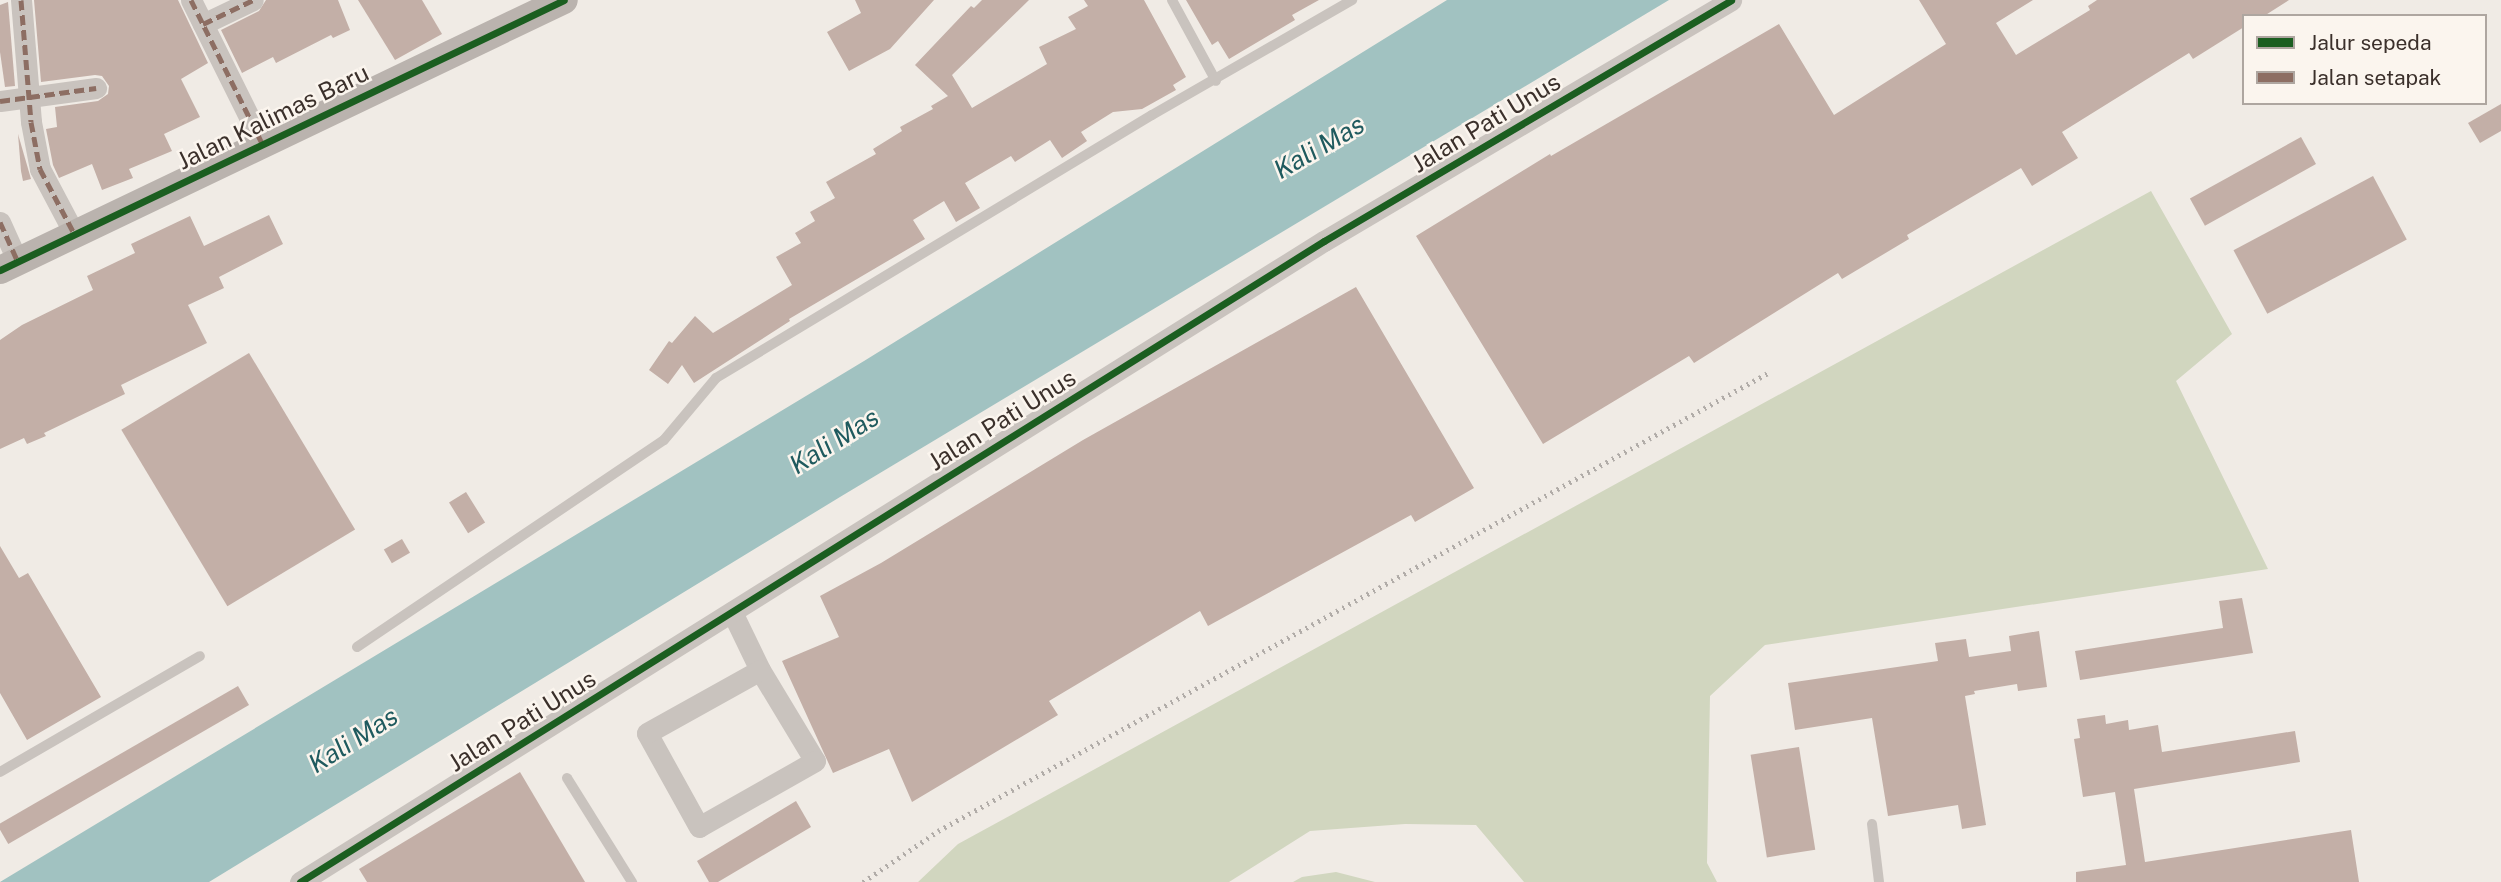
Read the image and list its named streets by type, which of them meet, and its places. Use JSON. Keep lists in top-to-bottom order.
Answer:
{
  "streets": {
    "street": ["Jalan Kalimas Baru", "Jalan Pati Unus"]
  },
  "water": ["Kali Mas"],
  "legend": ["Jalur sepeda", "Jalan setapak"]
}
